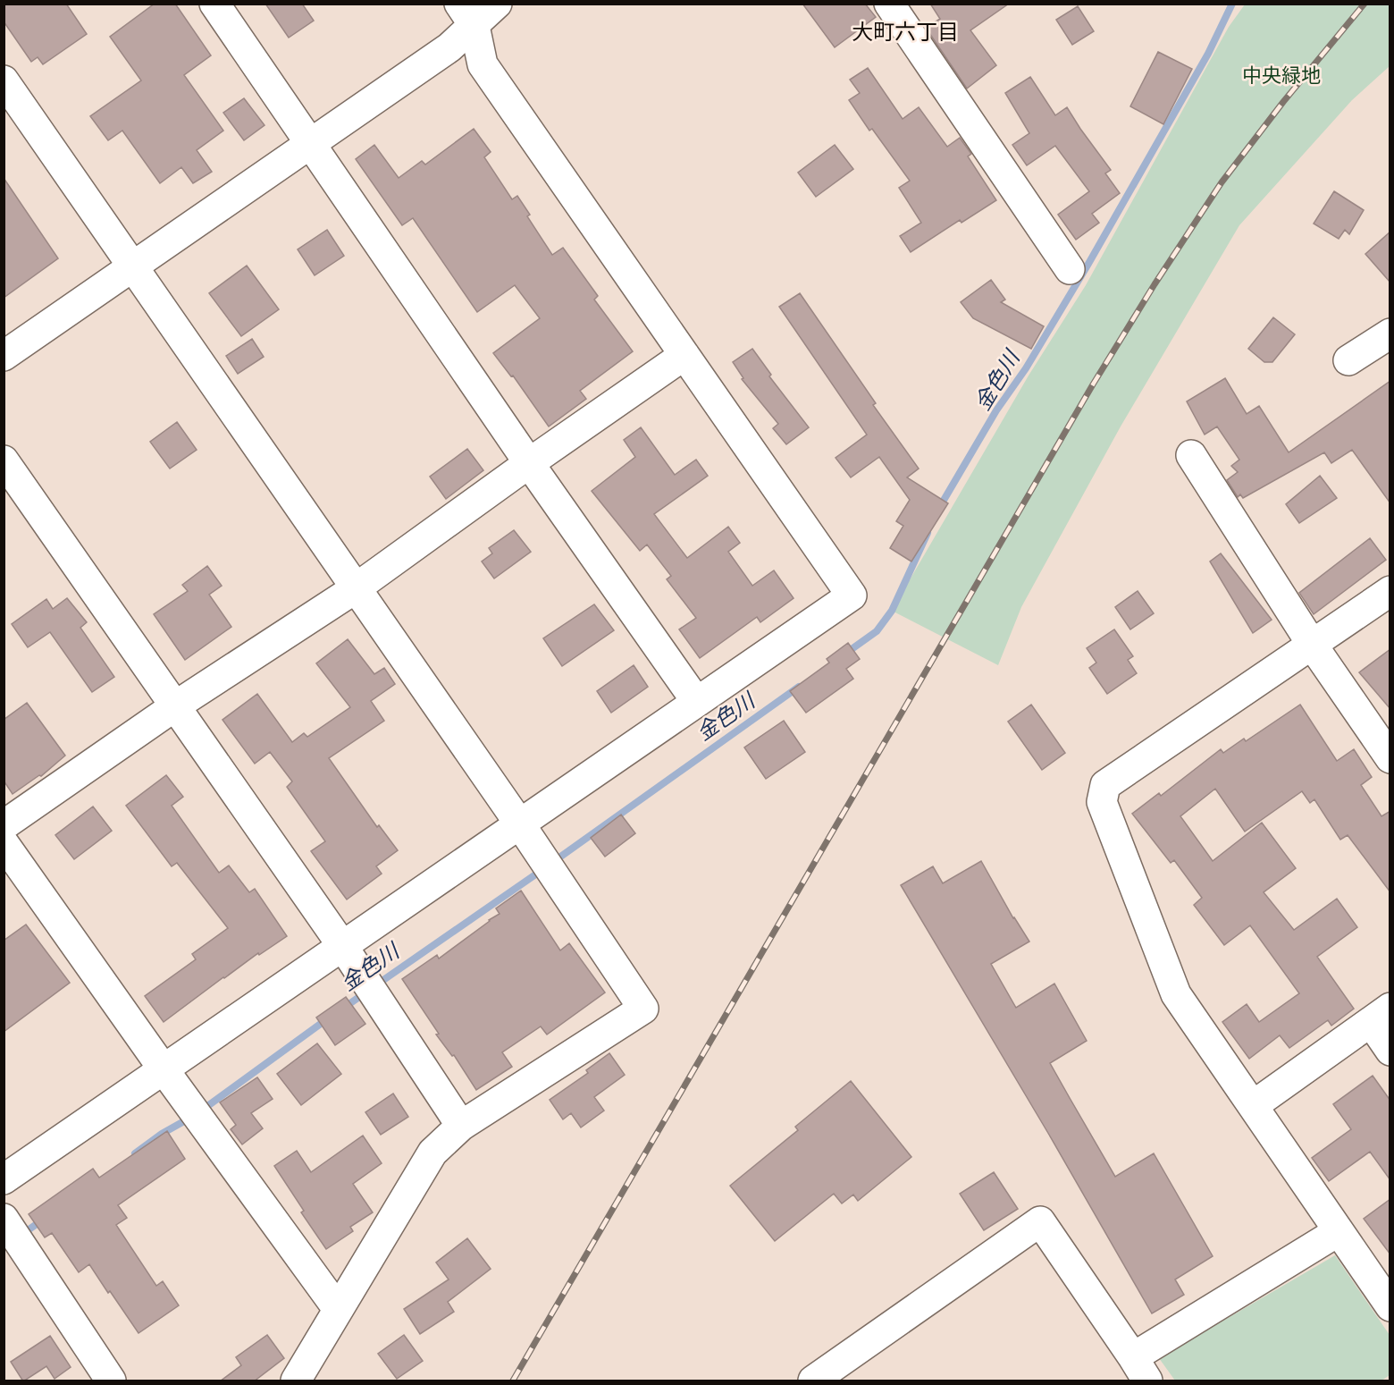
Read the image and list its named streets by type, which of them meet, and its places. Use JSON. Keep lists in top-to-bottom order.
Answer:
{
  "districts": ["大町六丁目"],
  "water": ["金色川"],
  "parks": ["中央緑地"]
}
